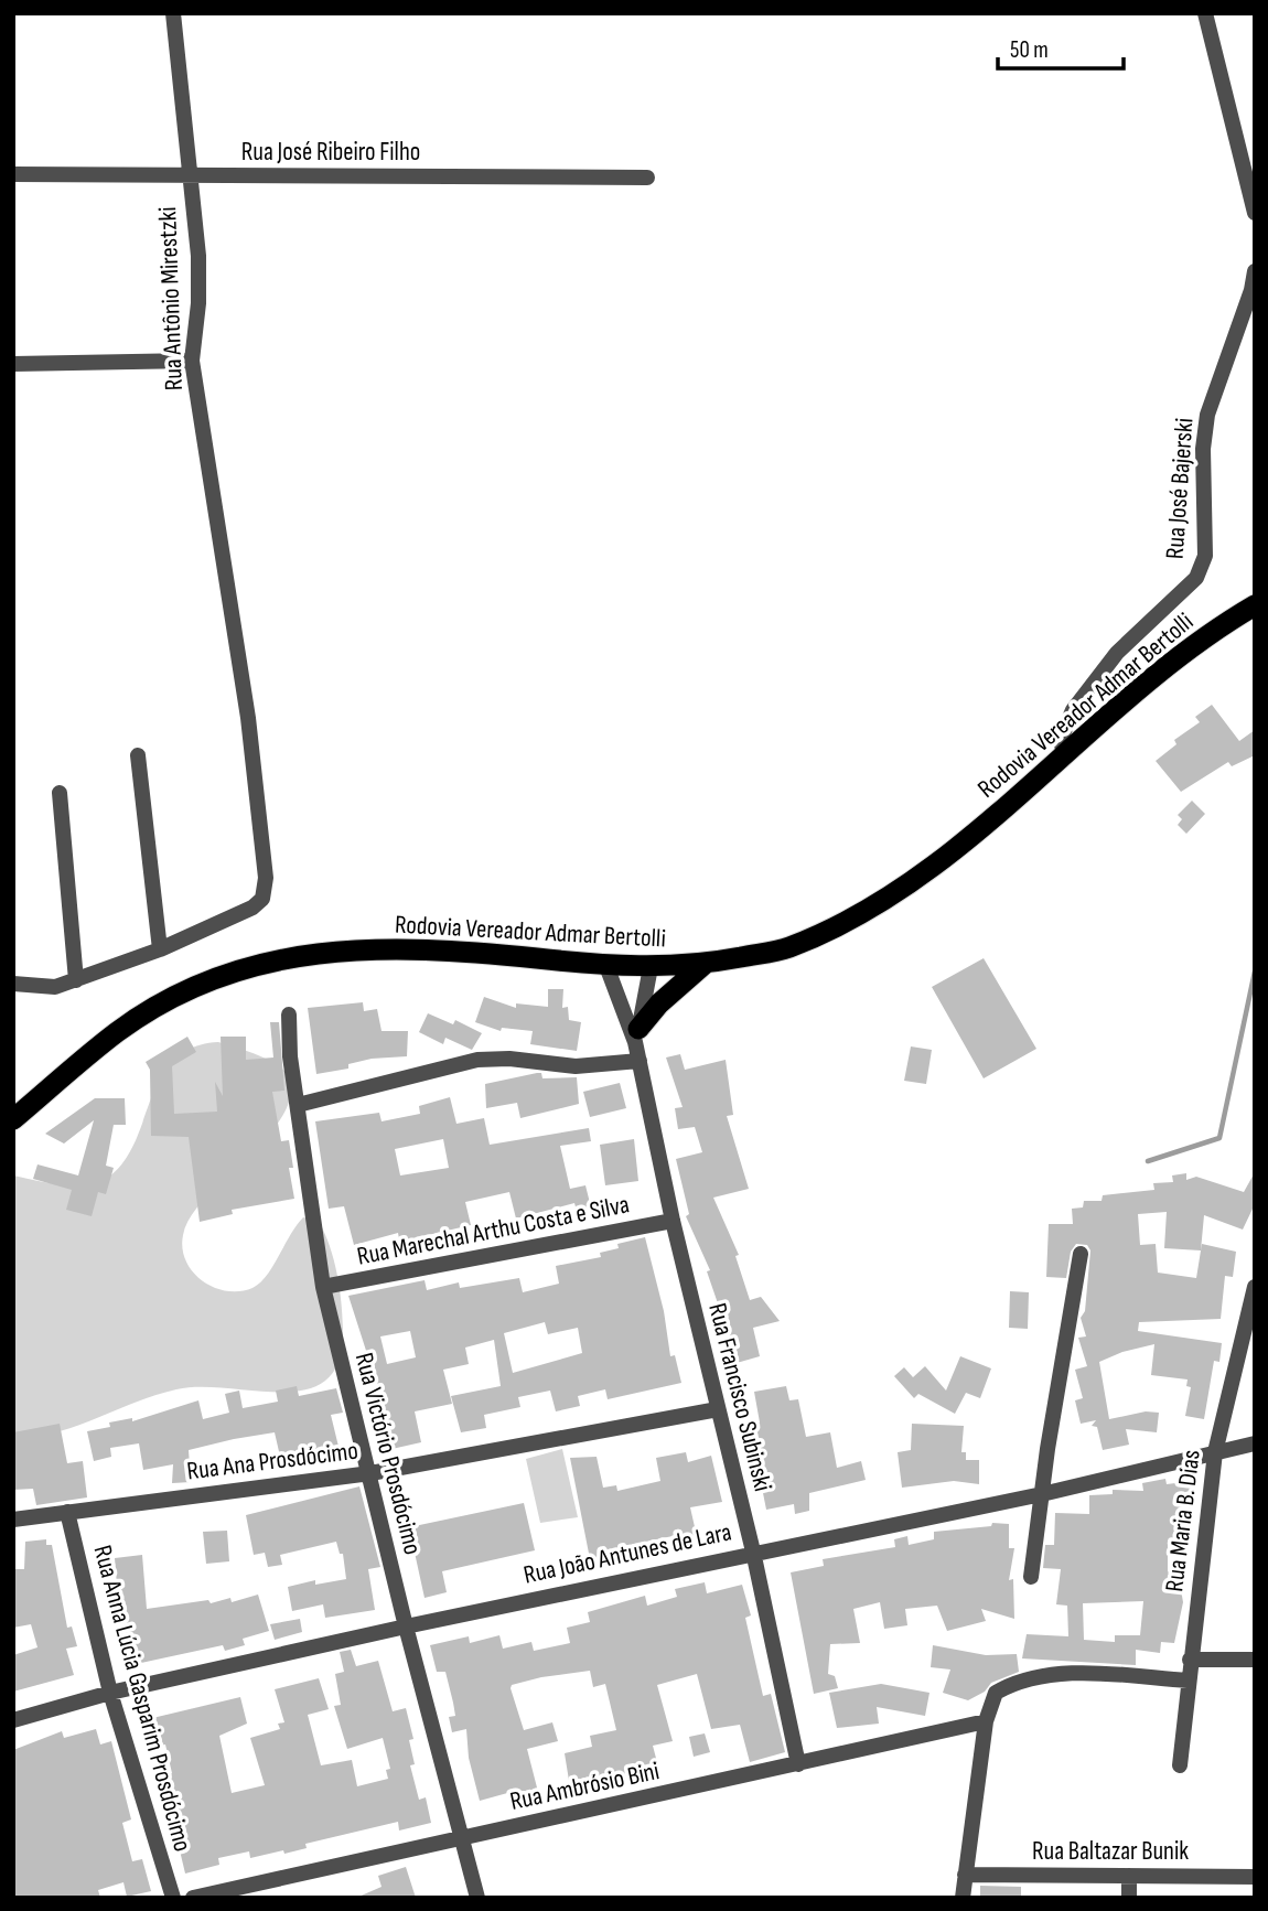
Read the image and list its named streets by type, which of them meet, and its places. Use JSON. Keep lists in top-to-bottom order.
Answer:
{
  "streets": {
    "highway": ["Rodovia Vereador Admar Bertolli"],
    "street": [
      "Rua José Ribeiro Filho",
      "Rua Antônio Mirestzki",
      "Rua José Bajerski",
      "Rua Marechal Arthu Costa e Silva",
      "Rua Francisco Subinski",
      "Rua Victório Prosdócimo",
      "Rua Ana Prosdócimo",
      "Rua Maria B. Dias",
      "Rua João Antunes de Lara",
      "Rua Anna Lúcia Gasparim Prosdócimo",
      "Rua Ambrósio Bini",
      "Rua Baltazar Bunik"
    ]
  },
  "crossings": [
    ["Rua José Ribeiro Filho", "Rua Antônio Mirestzki"],
    ["Rua José Bajerski", "Rodovia Vereador Admar Bertolli"],
    ["Rodovia Vereador Admar Bertolli", "Rua Francisco Subinski"],
    ["Rua Marechal Arthu Costa e Silva", "Rua Francisco Subinski"],
    ["Rua Marechal Arthu Costa e Silva", "Rua Victório Prosdócimo"],
    ["Rua Francisco Subinski", "Rua Ana Prosdócimo"],
    ["Rua Francisco Subinski", "Rua João Antunes de Lara"],
    ["Rua Francisco Subinski", "Rua Ambrósio Bini"],
    ["Rua Victório Prosdócimo", "Rua Ana Prosdócimo"],
    ["Rua Victório Prosdócimo", "Rua João Antunes de Lara"],
    ["Rua Victório Prosdócimo", "Rua Ambrósio Bini"],
    ["Rua Ana Prosdócimo", "Rua Anna Lúcia Gasparim Prosdócimo"],
    ["Rua Maria B. Dias", "Rua João Antunes de Lara"],
    ["Rua João Antunes de Lara", "Rua Anna Lúcia Gasparim Prosdócimo"]
  ],
  "scale_bar": "50 m"
}
